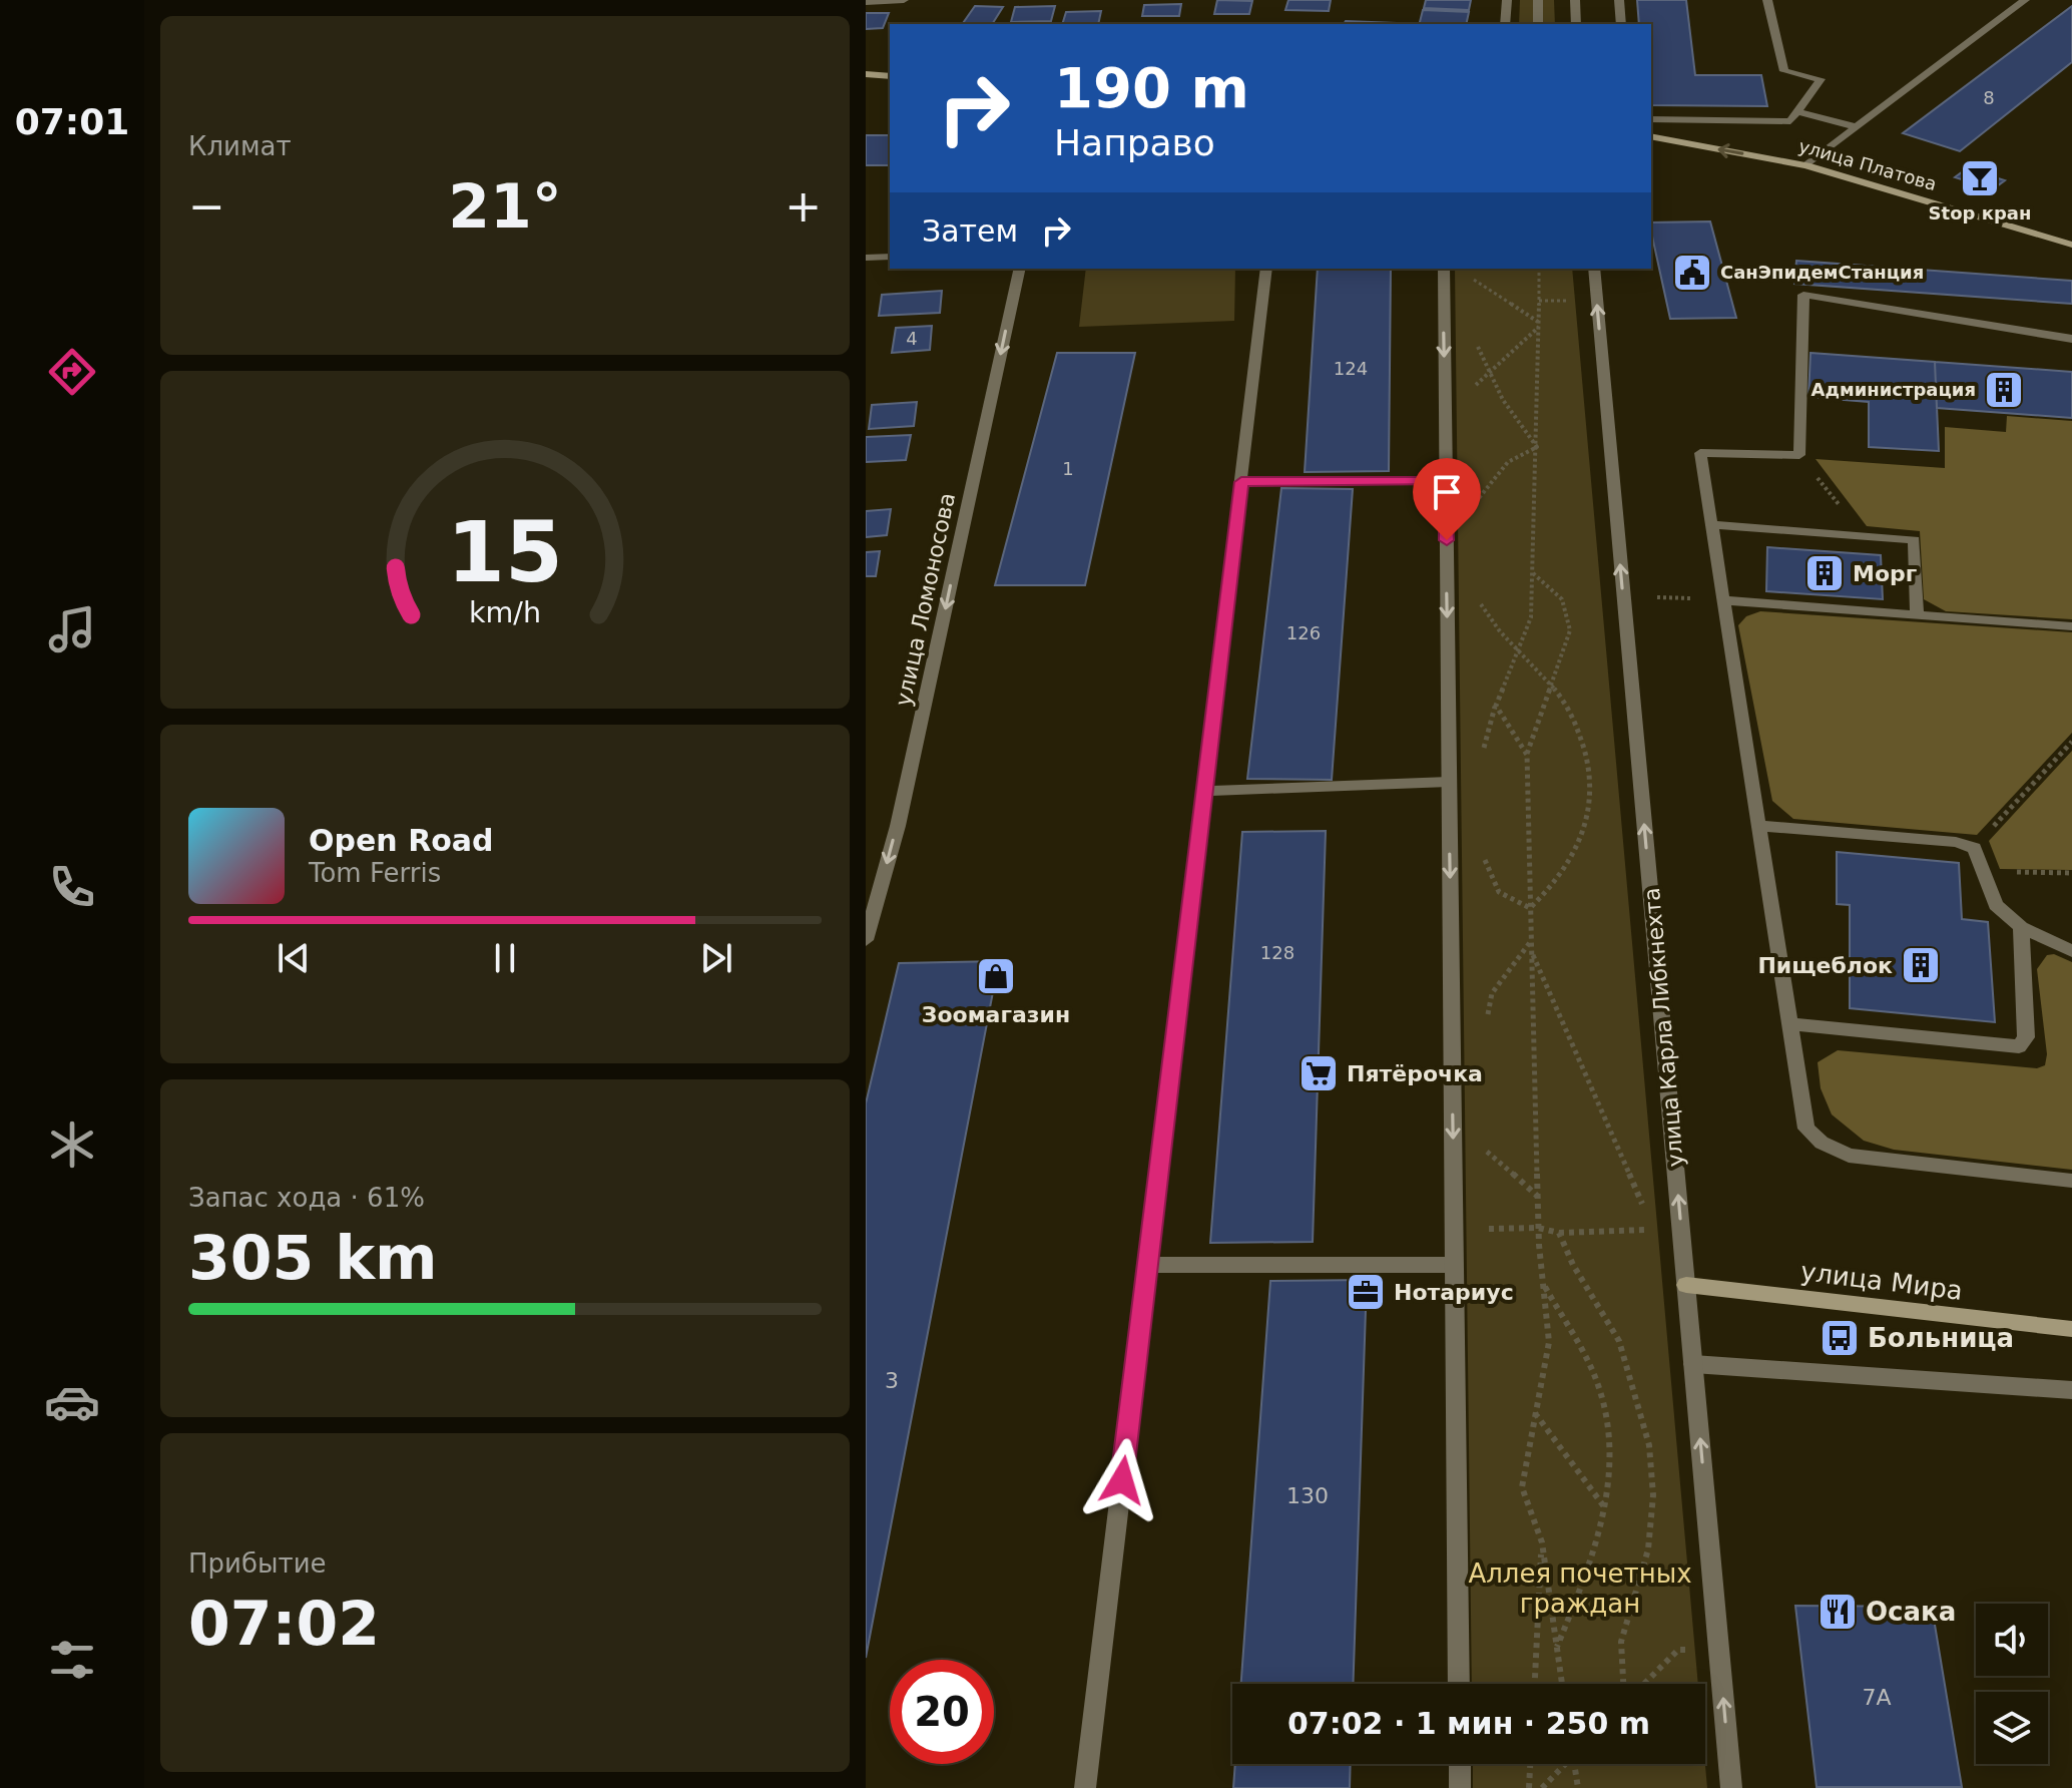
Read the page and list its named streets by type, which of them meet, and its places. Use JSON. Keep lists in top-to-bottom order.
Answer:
{
  "streets": {
    "street": [
      "улица Платова",
      "улица Ломоносова",
      "улица Карла Либкнехта",
      "улица Мира"
    ]
  },
  "crossings": [
    ["улица Карла Либкнехта", "улица Мира"]
  ],
  "one_way": ["улица Ломоносова"],
  "parks": ["Аллея почетных граждан"],
  "places": {
    "bar": ["Stop кран"],
    "public building": ["СанЭпидемСтанция"],
    "building": ["Администрация", "Морг", "Пищеблок"],
    "shop": ["Зоомагазин"],
    "supermarket": ["Пятёрочка"],
    "office": ["Нотариус"],
    "bus stop": ["Больница"],
    "restaurant": ["Осака"]
  },
  "house_numbers": [
    "8",
    "4",
    "124",
    "1",
    "126",
    "128",
    "3",
    "130",
    "7А"
  ],
  "page": {
    "tabs": "07:01",
    "tile": [
      "Климат",
      ["Запас хода · 61%", "305 km"],
      ["Прибытие", "07:02"]
    ],
    "turn": ["190 m", "Направо"],
    "heat": ["−", "21°", "+"],
    "then": "Затем",
    "song": ["Open Road", "Tom Ferris"],
    "limit": "20",
    "trip": "07:02 · 1 мин · 250 m",
    "gauge": ["15", "km/h"]
  }
}
